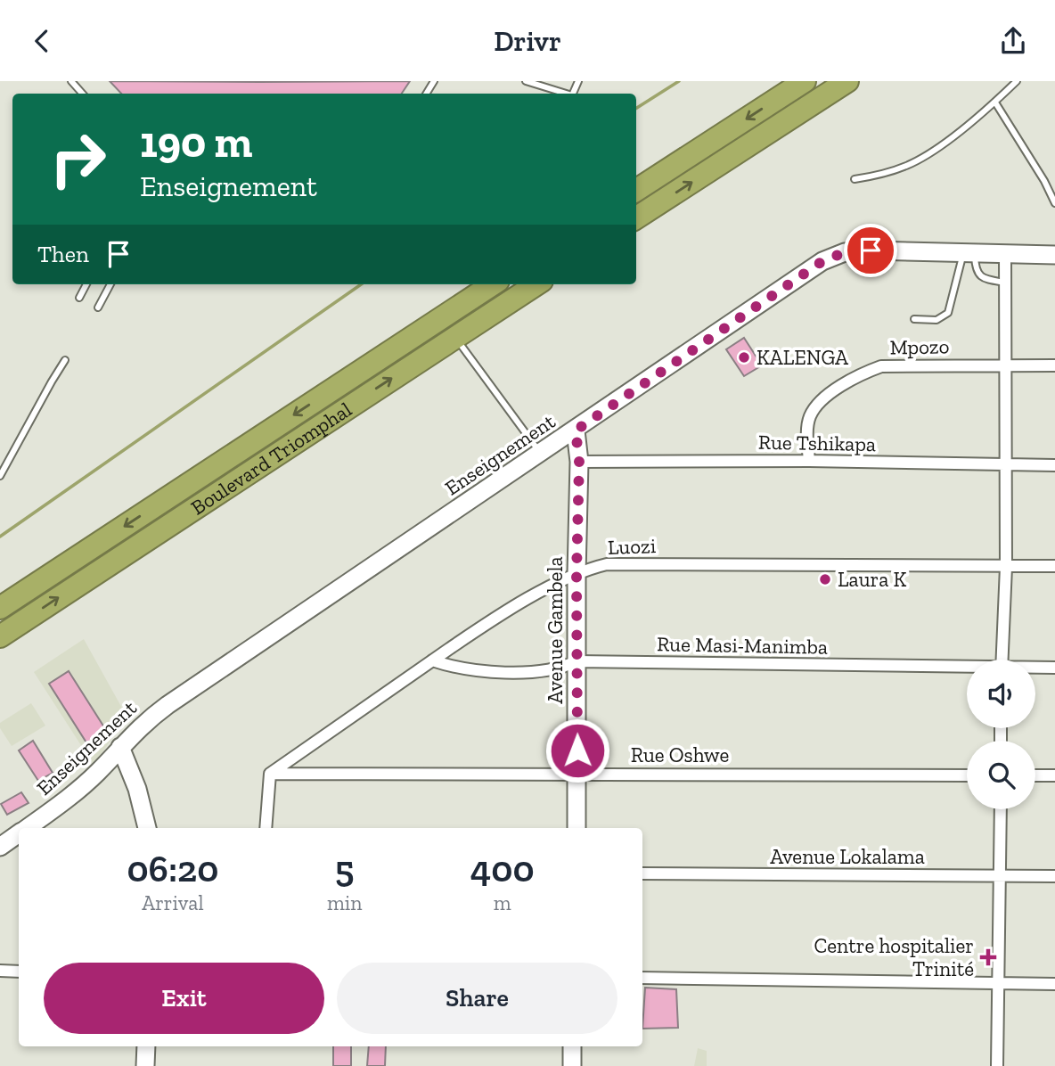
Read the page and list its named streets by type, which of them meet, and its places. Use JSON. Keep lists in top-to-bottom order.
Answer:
{
  "streets": {
    "highway": ["Boulevard Triomphal"],
    "street": [
      "Mpozo",
      "Rue Tshikapa",
      "Enseignement",
      "Luozi",
      "Avenue Gambela",
      "Rue Masi-Manimba",
      "Rue Oshwe",
      "Avenue Lokalama"
    ]
  },
  "crossings": [
    ["Mpozo", "Rue Tshikapa"],
    ["Rue Tshikapa", "Avenue Gambela"],
    ["Enseignement", "Avenue Gambela"],
    ["Luozi", "Avenue Gambela"],
    ["Luozi", "Rue Masi-Manimba"],
    ["Luozi", "Rue Oshwe"],
    ["Avenue Gambela", "Rue Masi-Manimba"],
    ["Avenue Gambela", "Rue Oshwe"]
  ],
  "places": {
    "other": ["KALENGA", "Laura K"],
    "health": ["Centre hospitalier Trinité"]
  },
  "page": {
    "header": "Drivr",
    "turn": ["190 m", "Enseignement"],
    "then": "Then",
    "eta": [
      "06:20",
      "Arrival",
      "5",
      "min",
      "400",
      "m"
    ],
    "buttons": ["Exit", "Share"]
  }
}
